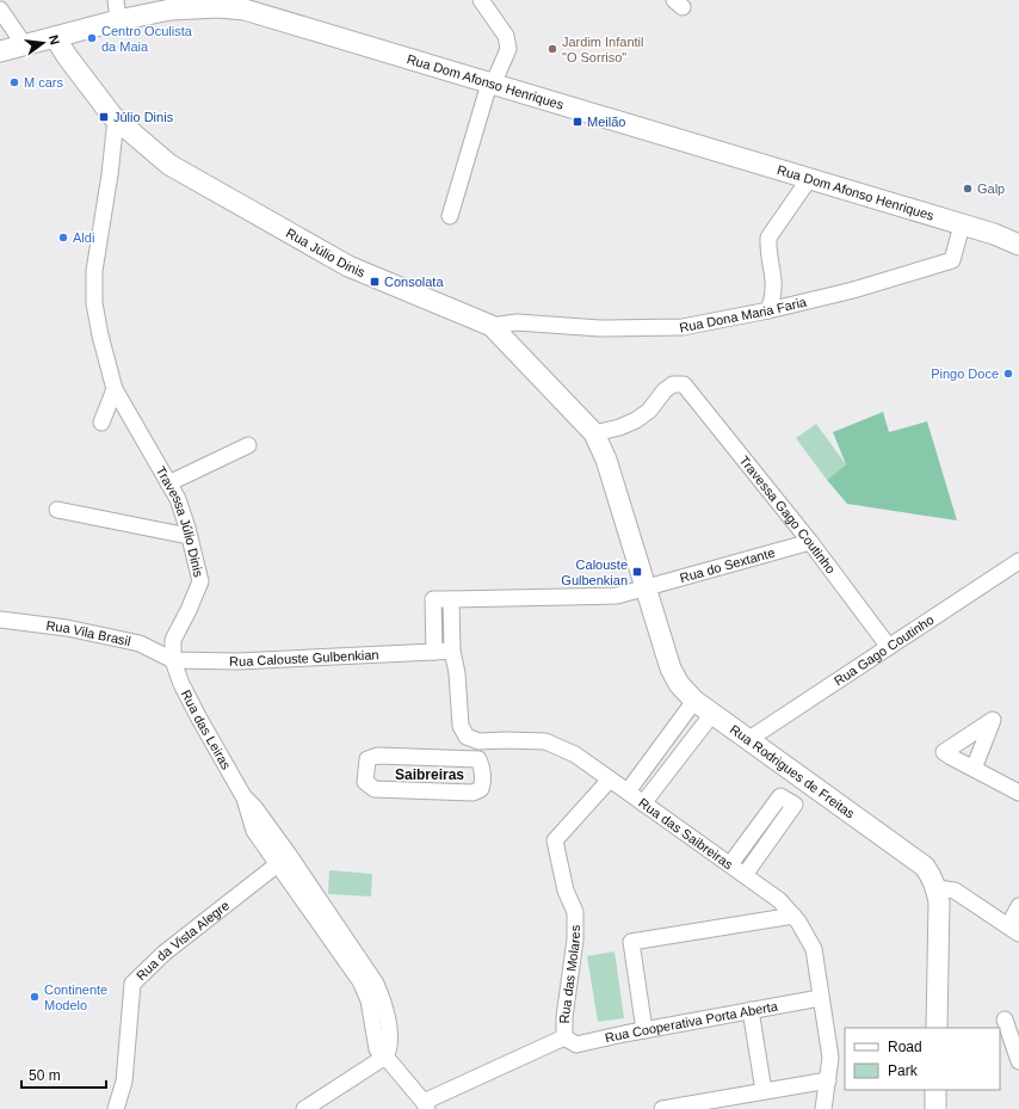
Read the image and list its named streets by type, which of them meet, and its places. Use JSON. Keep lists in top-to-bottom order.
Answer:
{
  "streets": {
    "main road": ["Rua Dom Afonso Henriques", "Rua Júlio Dinis", "Rua Rodrigues de Freitas"],
    "street": [
      "Rua Dona Maria Faria",
      "Travessa Gago Coutinho",
      "Travessa Júlio Dinis",
      "Rua do Sextante",
      "Rua Vila Brasil",
      "Rua Gago Coutinho",
      "Rua Calouste Gulbenkian",
      "Rua das Leiras",
      "Rua das Saibreiras",
      "Rua da Vista Alegre",
      "Rua das Molares",
      "Rua Cooperativa Porta Aberta"
    ]
  },
  "crossings": [
    ["Rua Dom Afonso Henriques", "Rua Júlio Dinis"],
    ["Rua Dom Afonso Henriques", "Rua Dona Maria Faria"],
    ["Rua Júlio Dinis", "Rua Dona Maria Faria"],
    ["Rua Júlio Dinis", "Travessa Gago Coutinho"],
    ["Rua Júlio Dinis", "Travessa Júlio Dinis"],
    ["Rua Júlio Dinis", "Rua Rodrigues de Freitas"],
    ["Travessa Gago Coutinho", "Rua do Sextante"],
    ["Travessa Gago Coutinho", "Rua Gago Coutinho"],
    ["Travessa Júlio Dinis", "Rua Vila Brasil"],
    ["Travessa Júlio Dinis", "Rua Calouste Gulbenkian"],
    ["Travessa Júlio Dinis", "Rua das Leiras"],
    ["Rua do Sextante", "Rua Rodrigues de Freitas"],
    ["Rua Vila Brasil", "Rua Calouste Gulbenkian"],
    ["Rua Vila Brasil", "Rua das Leiras"],
    ["Rua Gago Coutinho", "Rua Rodrigues de Freitas"],
    ["Rua Calouste Gulbenkian", "Rua das Leiras"],
    ["Rua Calouste Gulbenkian", "Rua das Saibreiras"],
    ["Rua das Leiras", "Rua da Vista Alegre"],
    ["Rua das Leiras", "Rua das Molares"],
    ["Rua das Saibreiras", "Rua das Molares"],
    ["Rua das Saibreiras", "Rua Cooperativa Porta Aberta"],
    ["Rua das Molares", "Rua Cooperativa Porta Aberta"]
  ],
  "districts": ["Saibreiras"],
  "places": {
    "other": [
      "Centro Oculista da Maia",
      "Jardim Infantil \"O Sorriso\"",
      "M cars",
      "Galp",
      "Aldi",
      "Pingo Doce",
      "Continente Modelo"
    ],
    "transit": [
      "Júlio Dinis",
      "Meilão",
      "Consolata",
      "Calouste Gulbenkian"
    ]
  },
  "legend": ["Road", "Park"],
  "scale_bar": "50 m",
  "north": "right"
}
